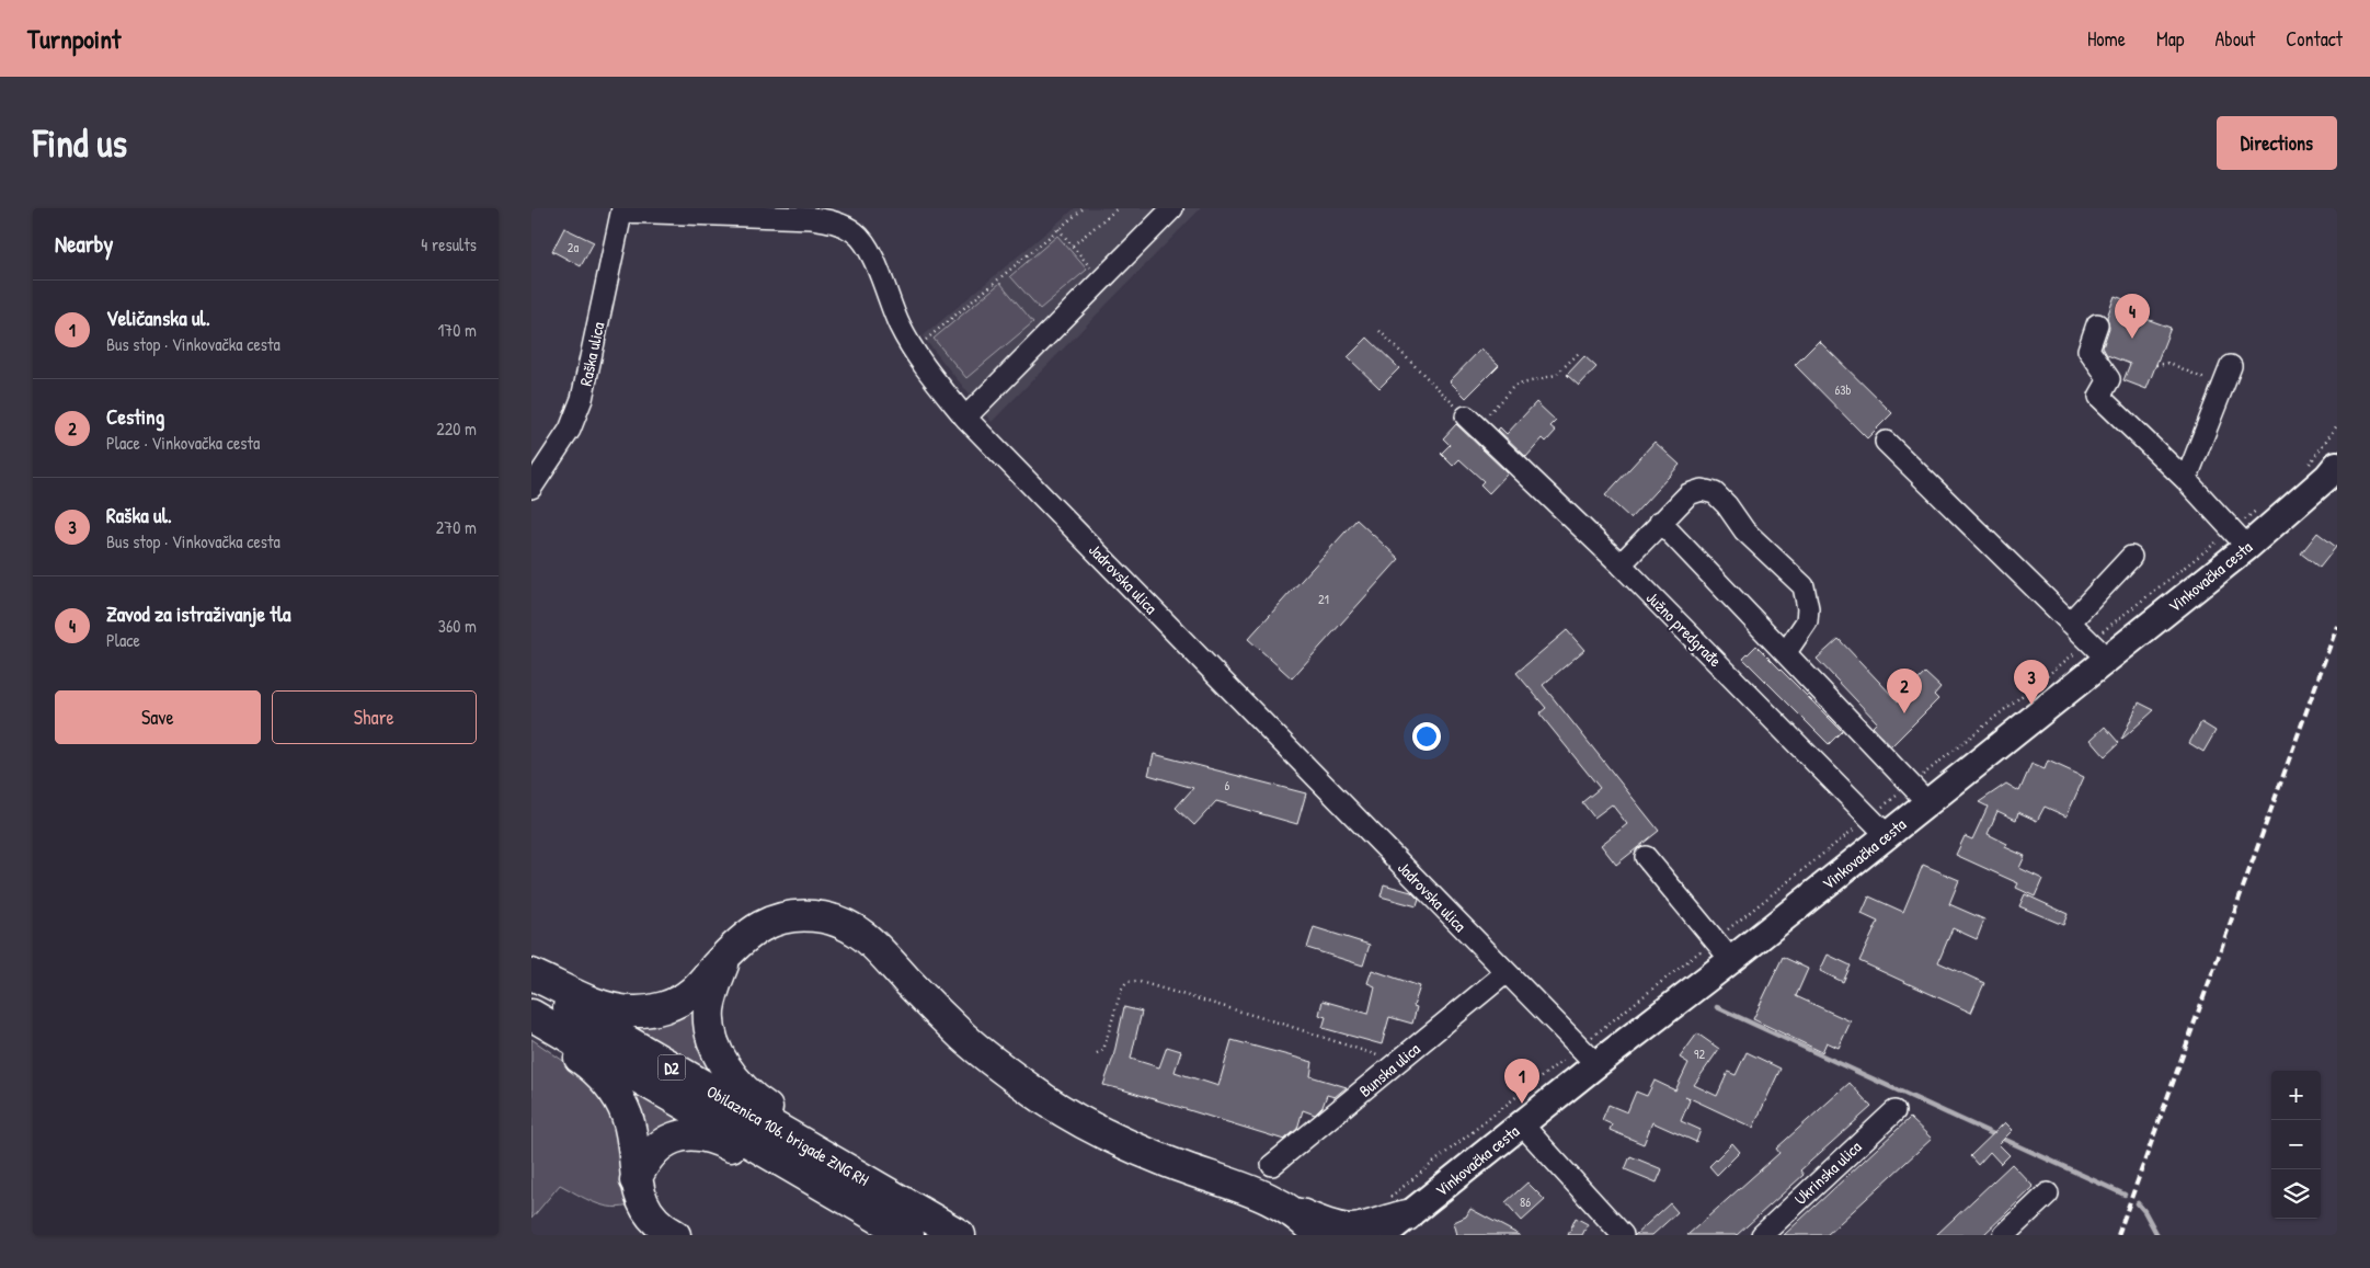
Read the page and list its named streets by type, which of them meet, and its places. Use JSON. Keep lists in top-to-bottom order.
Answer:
{
  "streets": {
    "highway": ["D2", "Obilaznica 106. brigade ZNG RH"],
    "main road": ["Vinkovačka cesta"],
    "street": [
      "Raška ulica",
      "Jadrovska ulica",
      "Južno predgrađe",
      "Bunska ulica",
      "Ukrinska ulica"
    ]
  },
  "crossings": [
    ["Raška ulica", "Jadrovska ulica"],
    ["Vinkovačka cesta", "Jadrovska ulica"],
    ["Vinkovačka cesta", "Južno predgrađe"],
    ["Jadrovska ulica", "Bunska ulica"]
  ],
  "house_numbers": [
    "2a",
    "63b",
    "21",
    "6",
    "92",
    "86"
  ],
  "page": {
    "header": "Turnpoint",
    "nav": [
      "Home",
      "Map",
      "About",
      "Contact"
    ],
    "buttons": [
      "Directions",
      ["Save", "Share"]
    ],
    "title": "Find us",
    "heading": ["Nearby", "4 results"],
    "list": [
      {
        "mark": "1",
        "name": "Veličanska ul.",
        "note": "Bus stop · Vinkovačka cesta",
        "value": "170 m"
      },
      {
        "mark": "2",
        "name": "Cesting",
        "note": "Place · Vinkovačka cesta",
        "value": "220 m"
      },
      {
        "mark": "3",
        "name": "Raška ul.",
        "note": "Bus stop · Vinkovačka cesta",
        "value": "270 m"
      },
      {
        "mark": "4",
        "name": "Zavod za istraživanje tla",
        "note": "Place",
        "value": "360 m"
      }
    ],
    "pins": [
      "4",
      "3",
      "2",
      "1"
    ],
    "map_buttons": ["+", "−"]
  }
}
